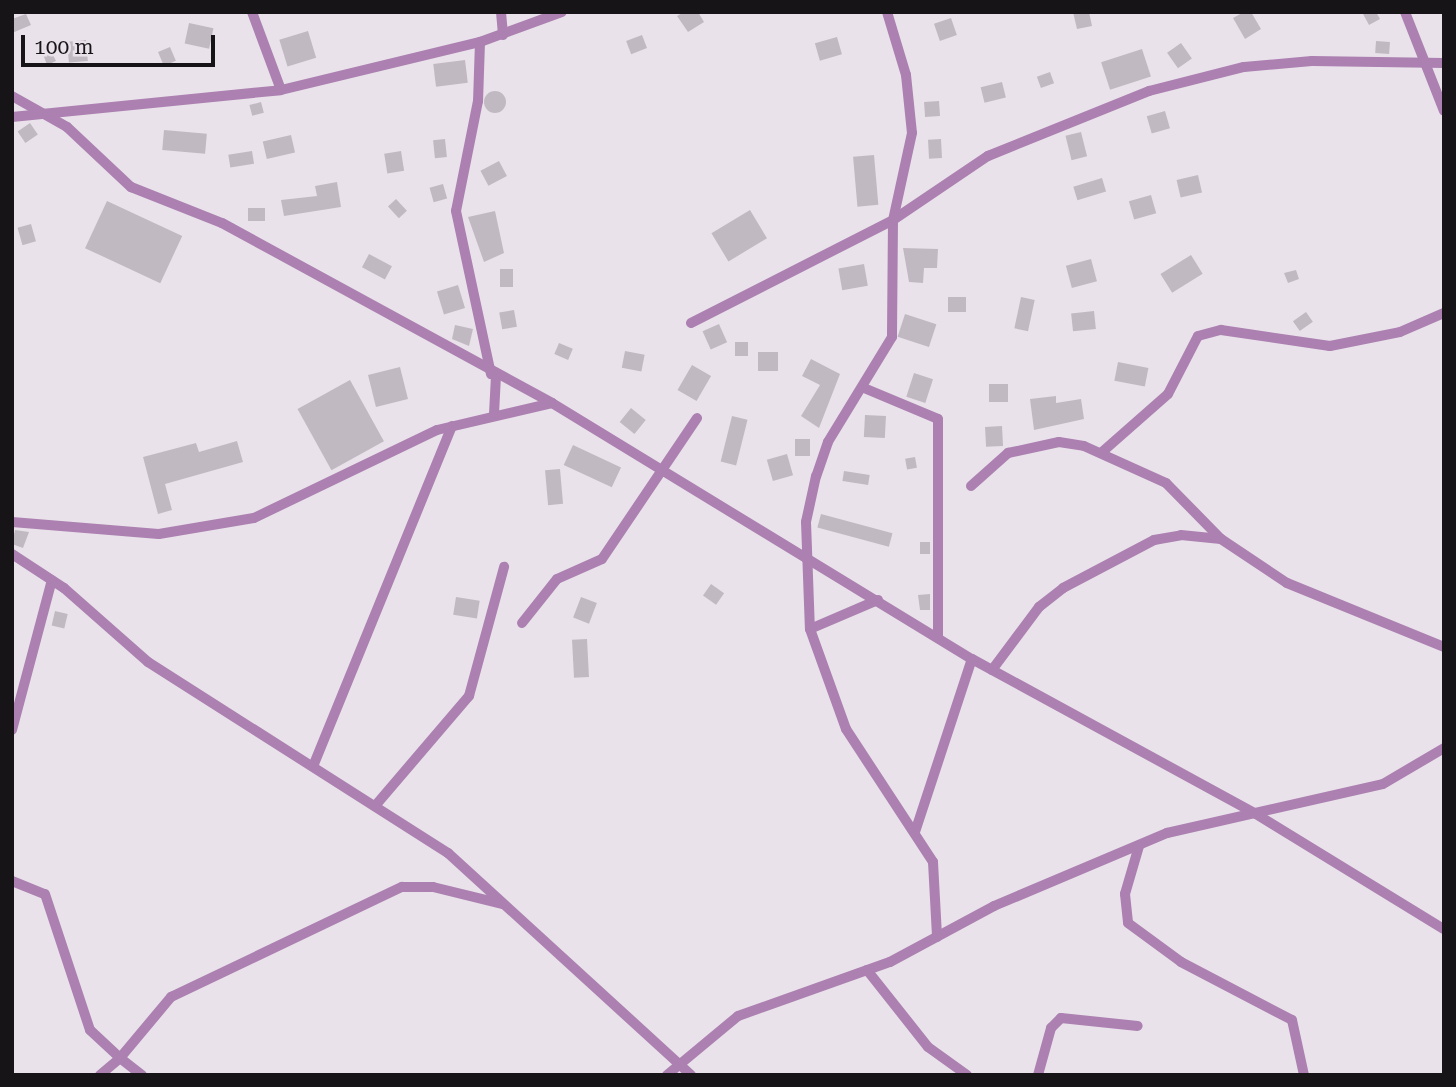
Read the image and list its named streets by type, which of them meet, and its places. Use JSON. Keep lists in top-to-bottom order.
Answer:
{
  "scale_bar": "100 m"
}
